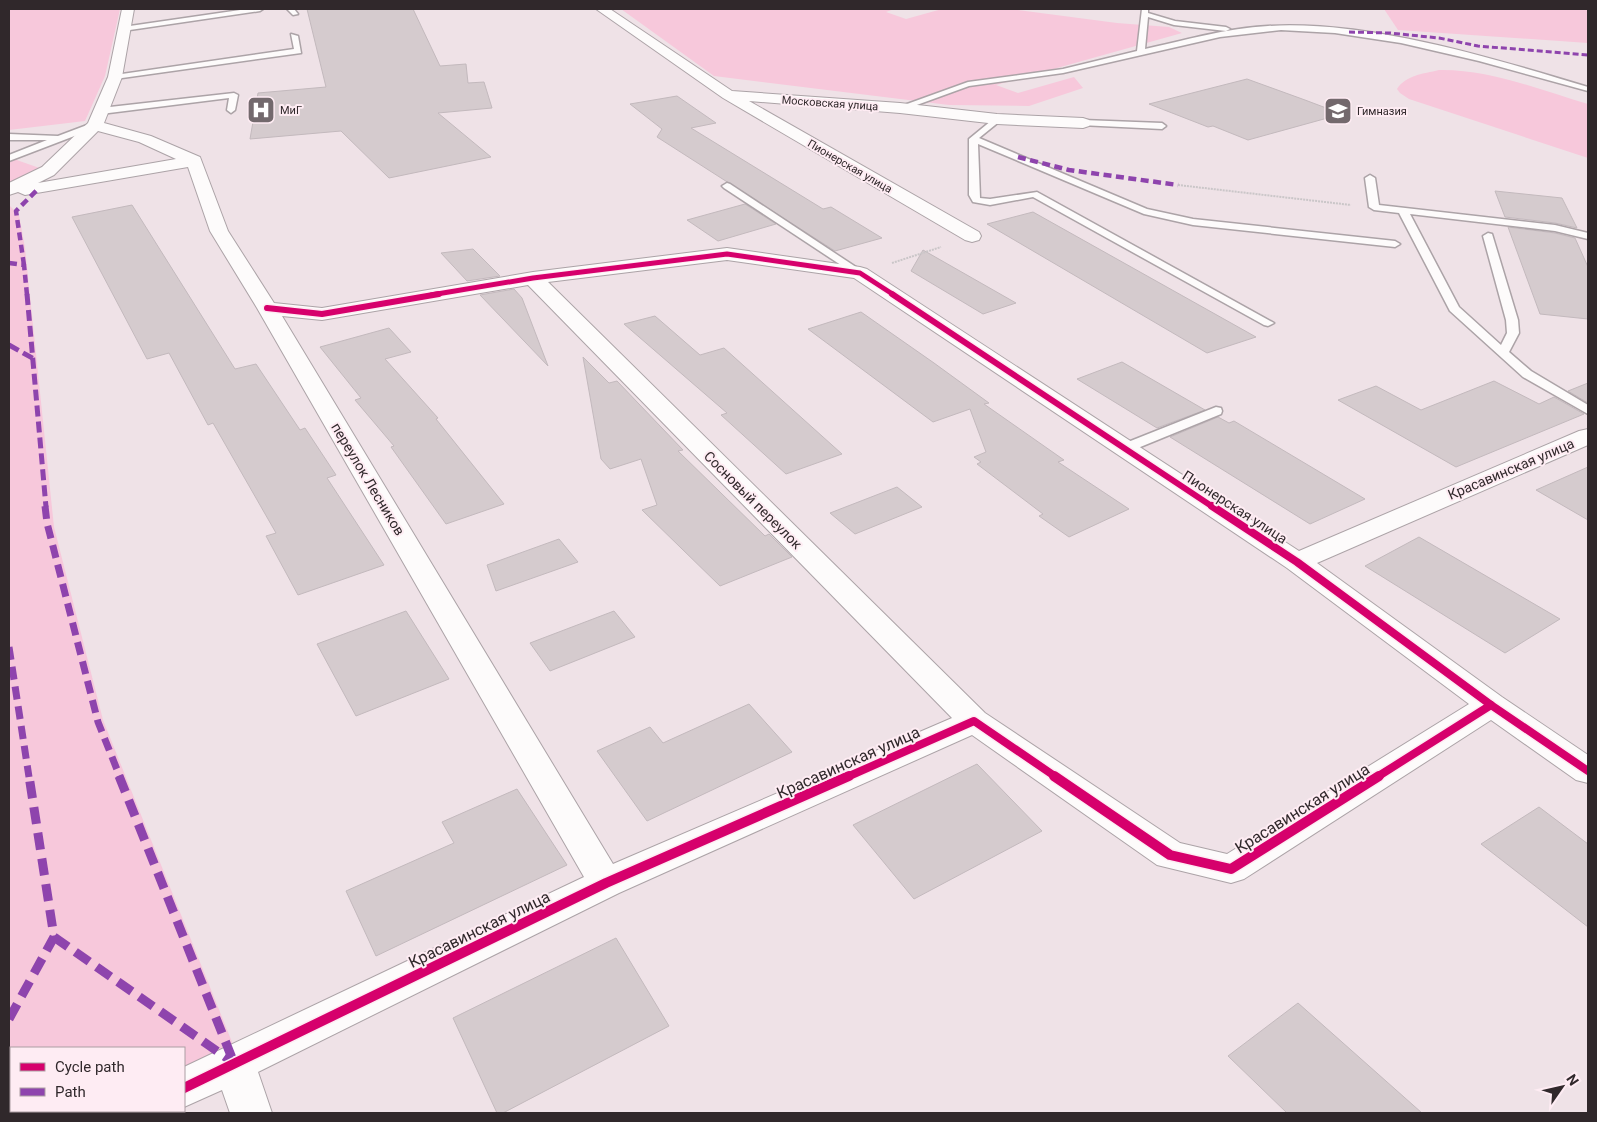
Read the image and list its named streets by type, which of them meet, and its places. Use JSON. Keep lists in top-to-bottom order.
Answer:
{
  "streets": {
    "street": [
      "Московская улица",
      "Пионерская улица",
      "Красавинская улица",
      "переулок Лесников",
      "Сосновый переулок"
    ]
  },
  "crossings": [
    ["Московская улица", "Пионерская улица"],
    ["Пионерская улица", "Красавинская улица"],
    ["Красавинская улица", "переулок Лесников"],
    ["Красавинская улица", "Сосновый переулок"]
  ],
  "places": {
    "hospital": ["МиГ"],
    "school or university": ["Гимназия"]
  },
  "legend": ["Cycle path", "Path"],
  "north": "top right"
}
